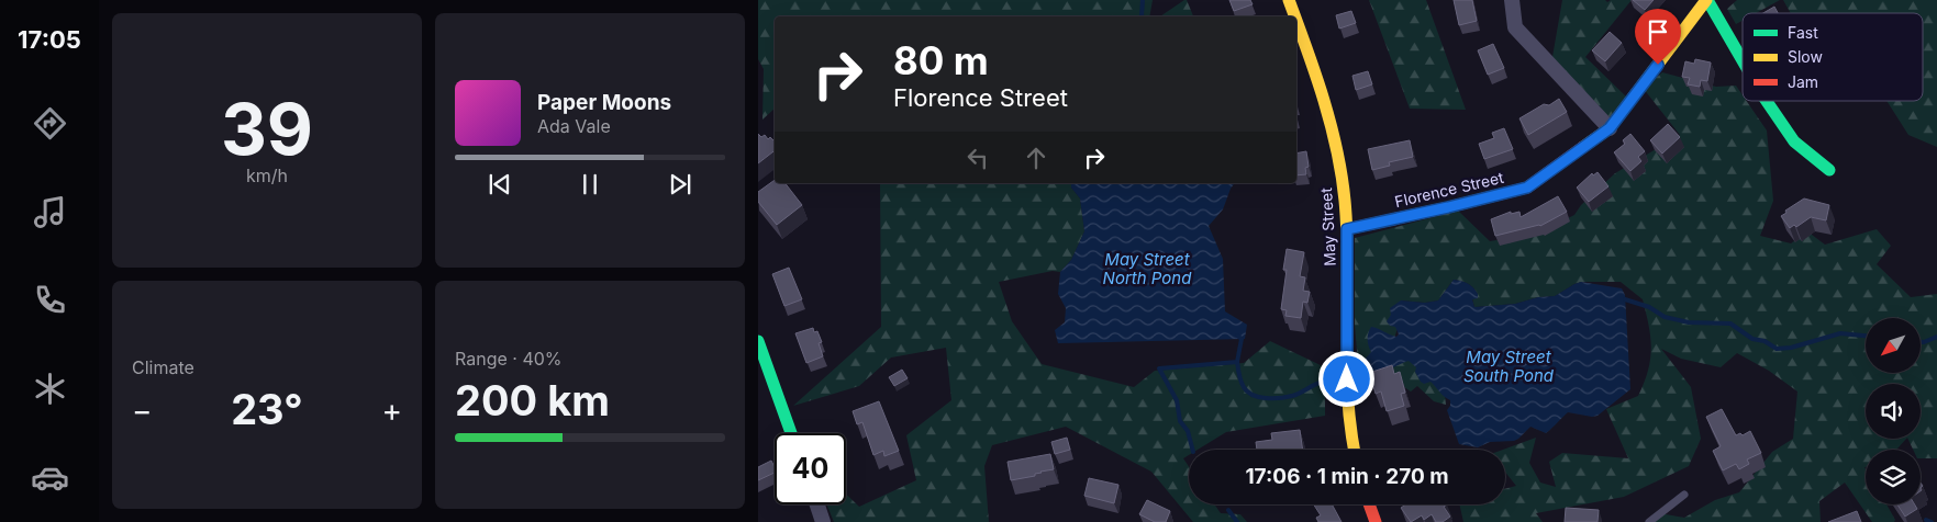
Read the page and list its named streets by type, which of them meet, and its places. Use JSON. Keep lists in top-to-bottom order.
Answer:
{
  "streets": {
    "street": ["Florence Street", "May Street"]
  },
  "crossings": [
    ["Florence Street", "May Street"]
  ],
  "water": ["May Street North Pond", "May Street South Pond"],
  "legend": ["Fast", "Slow", "Jam"],
  "north": "bottom left",
  "page": {
    "tabs": "17:05",
    "tile": [
      ["39", "km/h"],
      "Climate",
      ["Range · 40%", "200 km"]
    ],
    "turn": ["80 m", "Florence Street"],
    "song": ["Paper Moons", "Ada Vale"],
    "heat": ["−", "23°", "+"],
    "limit": "40",
    "trip": "17:06 · 1 min · 270 m"
  }
}
